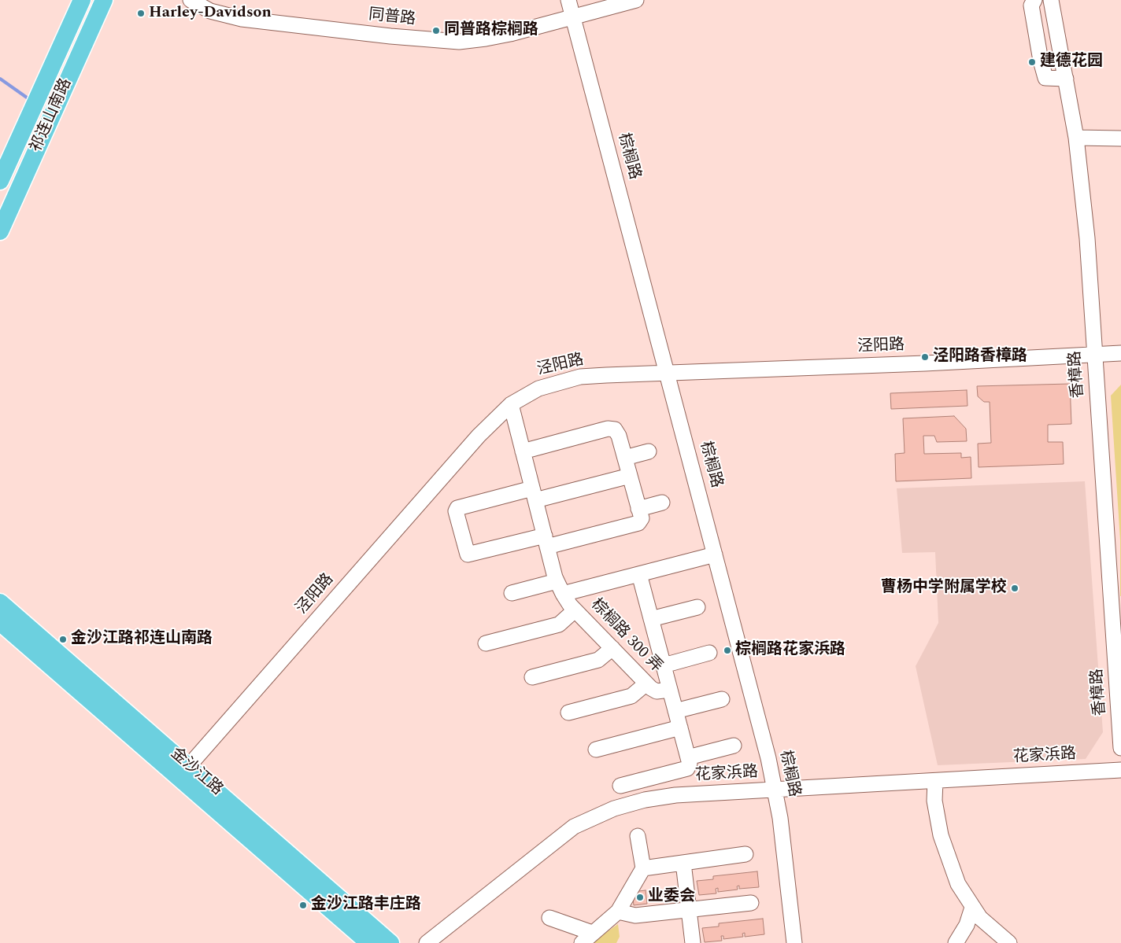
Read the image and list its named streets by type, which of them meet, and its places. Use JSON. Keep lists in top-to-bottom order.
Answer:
{
  "streets": {
    "main road": ["祁连山南路", "金沙江路"],
    "street": [
      "同普路",
      "棕榈路",
      "泾阳路",
      "香樟路",
      "棕榈路 300 弄",
      "花家浜路"
    ]
  },
  "crossings": [
    ["同普路", "棕榈路"],
    ["棕榈路", "泾阳路"],
    ["棕榈路", "棕榈路 300 弄"],
    ["棕榈路", "花家浜路"],
    ["泾阳路", "香樟路"],
    ["泾阳路", "棕榈路 300 弄"],
    ["泾阳路", "金沙江路"]
  ],
  "places": [
    "Harley-Davidson",
    "同普路棕榈路",
    "建德花园",
    "泾阳路香樟路",
    "曹杨中学附属学校",
    "金沙江路祁连山南路",
    "棕榈路花家浜路",
    "业委会",
    "金沙江路丰庄路"
  ]
}
